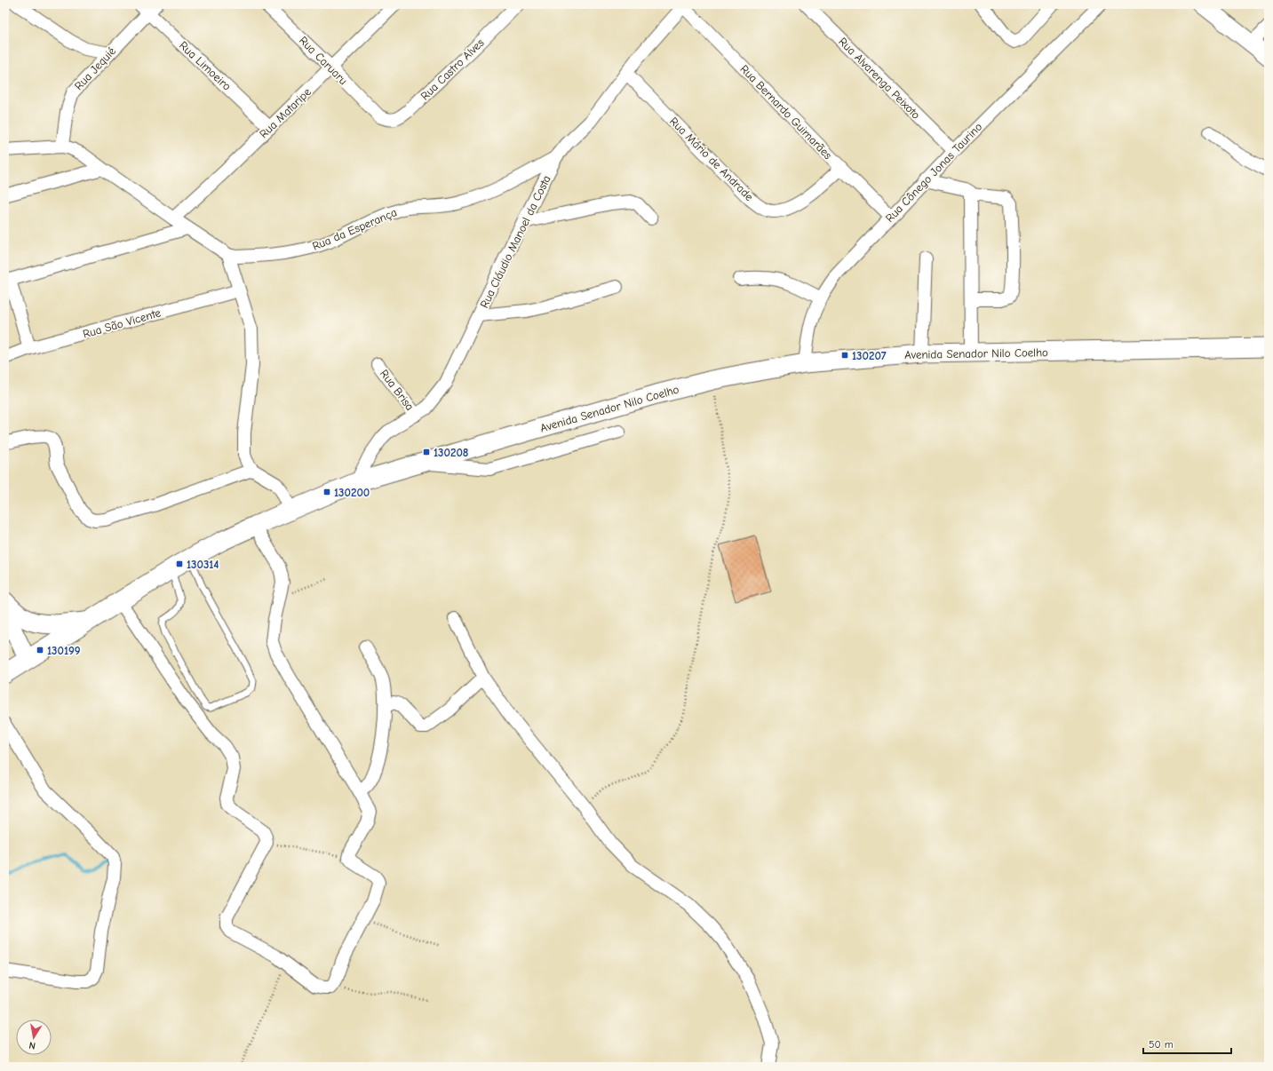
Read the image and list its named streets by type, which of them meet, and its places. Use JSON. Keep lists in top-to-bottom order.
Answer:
{
  "streets": {
    "main road": ["Avenida Senador Nilo Coelho"],
    "street": [
      "Rua Caruaru",
      "Rua Limoeiro",
      "Rua Jequié",
      "Rua Castro Alves",
      "Rua Alvarenga Peixoto",
      "Rua Bernardo Guimarães",
      "Rua Mataripe",
      "Rua Mário de Andrade",
      "Rua Cônego Jonas Taurino",
      "Rua da Esperança",
      "Rua Cláudio Manoel da Costa",
      "Rua São Vicente",
      "Rua Brisa"
    ]
  },
  "crossings": [
    ["Rua Caruaru", "Rua Castro Alves"],
    ["Rua Caruaru", "Rua Mataripe"],
    ["Rua Limoeiro", "Rua Jequié"],
    ["Rua Limoeiro", "Rua Mataripe"],
    ["Rua Jequié", "Rua da Esperança"],
    ["Rua Alvarenga Peixoto", "Rua Cônego Jonas Taurino"],
    ["Rua Bernardo Guimarães", "Rua Mário de Andrade"],
    ["Rua Bernardo Guimarães", "Rua Cônego Jonas Taurino"],
    ["Rua Bernardo Guimarães", "Rua Cláudio Manoel da Costa"],
    ["Rua Mataripe", "Rua da Esperança"],
    ["Rua Mário de Andrade", "Rua Cláudio Manoel da Costa"],
    ["Rua Cônego Jonas Taurino", "Avenida Senador Nilo Coelho"],
    ["Rua da Esperança", "Rua Cláudio Manoel da Costa"],
    ["Rua Cláudio Manoel da Costa", "Avenida Senador Nilo Coelho"],
    ["Rua Cláudio Manoel da Costa", "Rua Brisa"]
  ],
  "places": {
    "transit": [
      "130207",
      "130208",
      "130200",
      "130314",
      "130199"
    ]
  },
  "scale_bar": "50 m",
  "north": "bottom"
}
